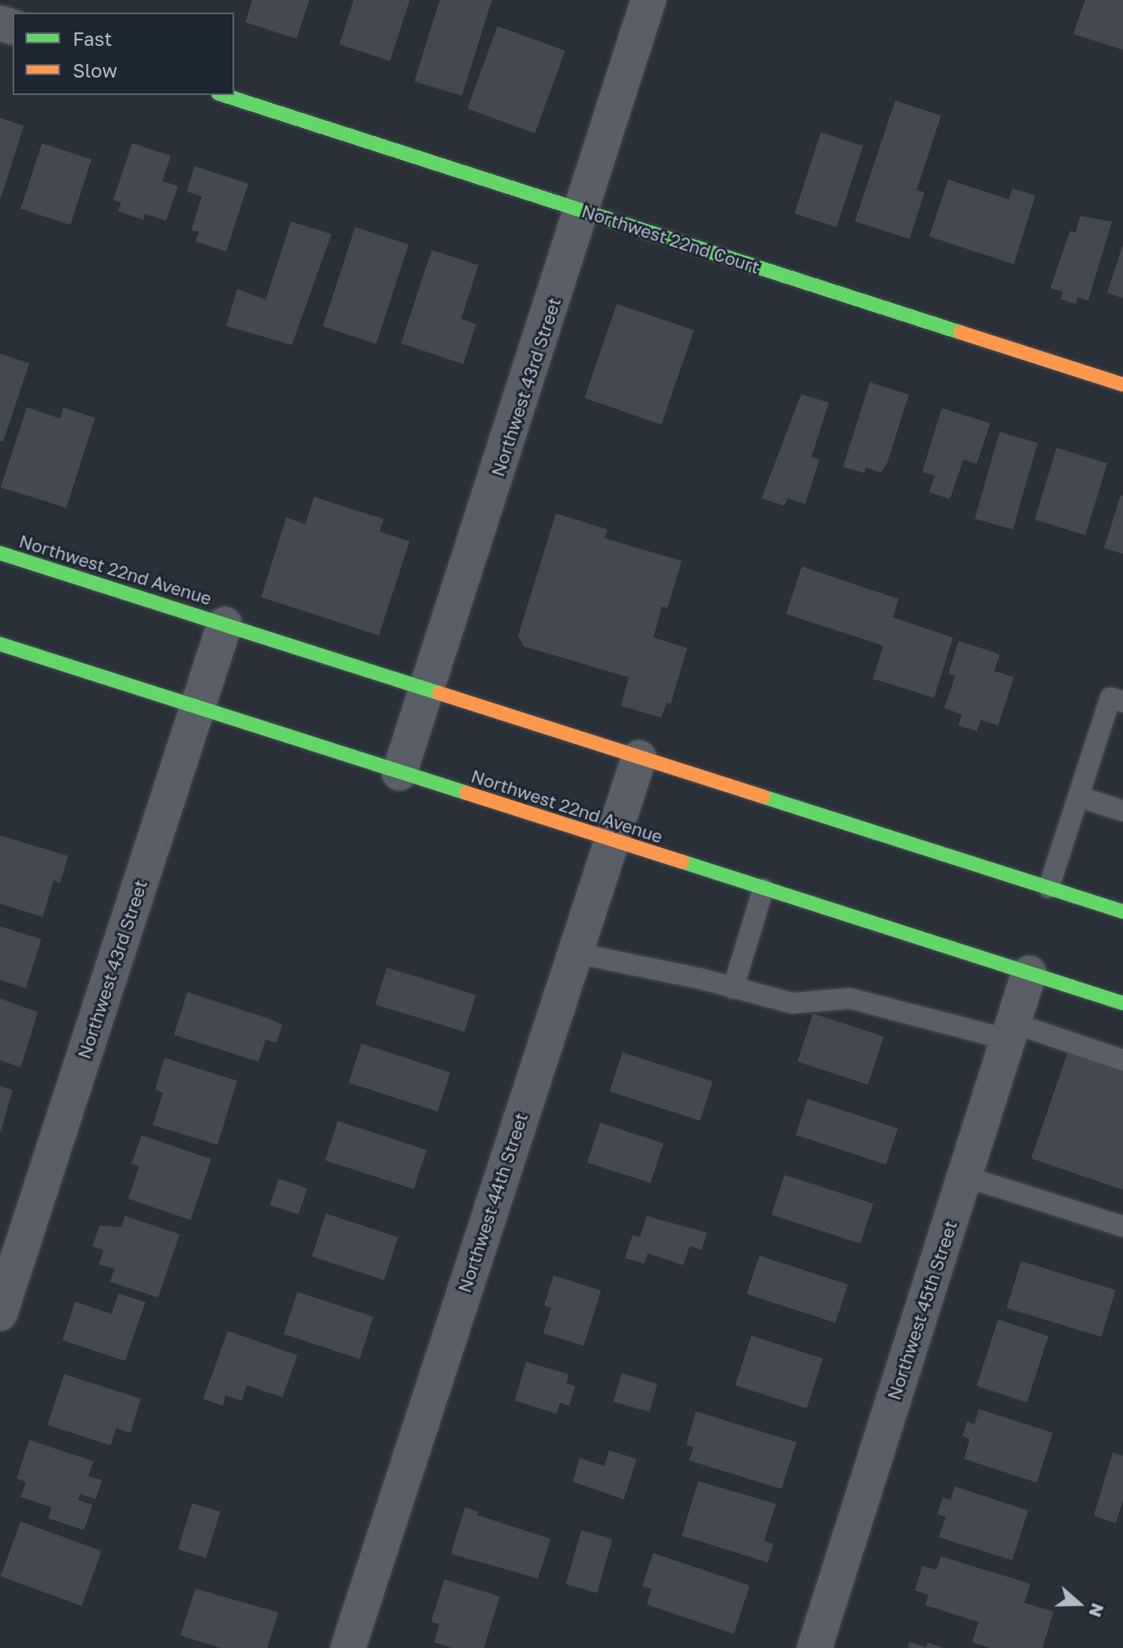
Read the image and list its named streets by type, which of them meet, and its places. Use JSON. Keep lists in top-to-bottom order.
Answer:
{
  "streets": {
    "main road": ["Northwest 22nd Court", "Northwest 22nd Avenue"],
    "street": ["Northwest 43rd Street", "Northwest 44th Street", "Northwest 45th Street"]
  },
  "crossings": [
    ["Northwest 22nd Court", "Northwest 43rd Street"],
    ["Northwest 43rd Street", "Northwest 22nd Avenue"],
    ["Northwest 22nd Avenue", "Northwest 44th Street"],
    ["Northwest 22nd Avenue", "Northwest 45th Street"]
  ],
  "legend": ["Fast", "Slow"],
  "north": "right"
}
